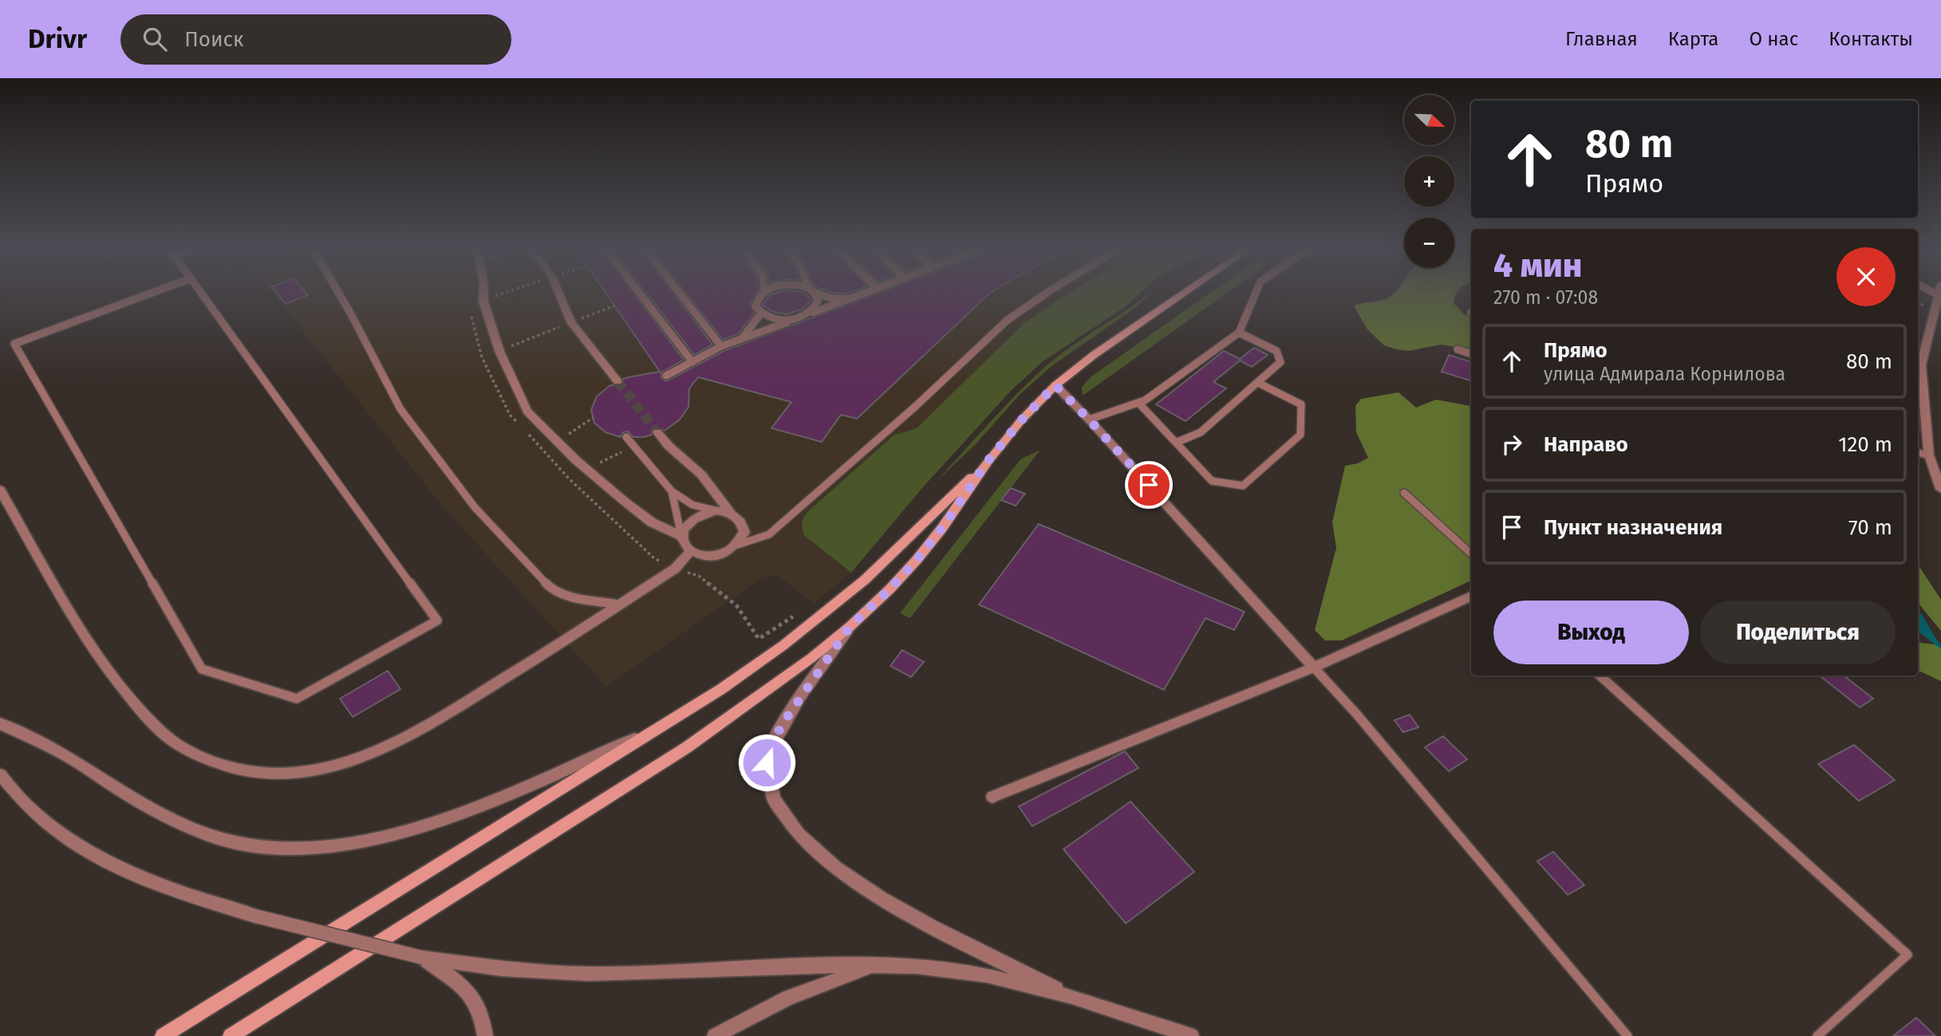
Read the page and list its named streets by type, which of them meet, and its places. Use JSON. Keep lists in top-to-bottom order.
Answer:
{
  "north": "bottom right",
  "page": {
    "header": "Drivr",
    "search": "Поиск",
    "nav": [
      "Главная",
      "Карта",
      "О нас",
      "Контакты"
    ],
    "map_buttons": ["+", "−"],
    "turn": ["80 m", "Прямо"],
    "heading": ["4 мин", "270 m · 07:08"],
    "list": [
      {
        "name": "Прямо",
        "note": "улица Адмирала Корнилова",
        "value": "80 m"
      },
      {
        "name": "Направо",
        "value": "120 m"
      },
      {
        "name": "Пункт назначения",
        "value": "70 m"
      }
    ],
    "buttons": ["Выход", "Поделиться"]
  }
}
